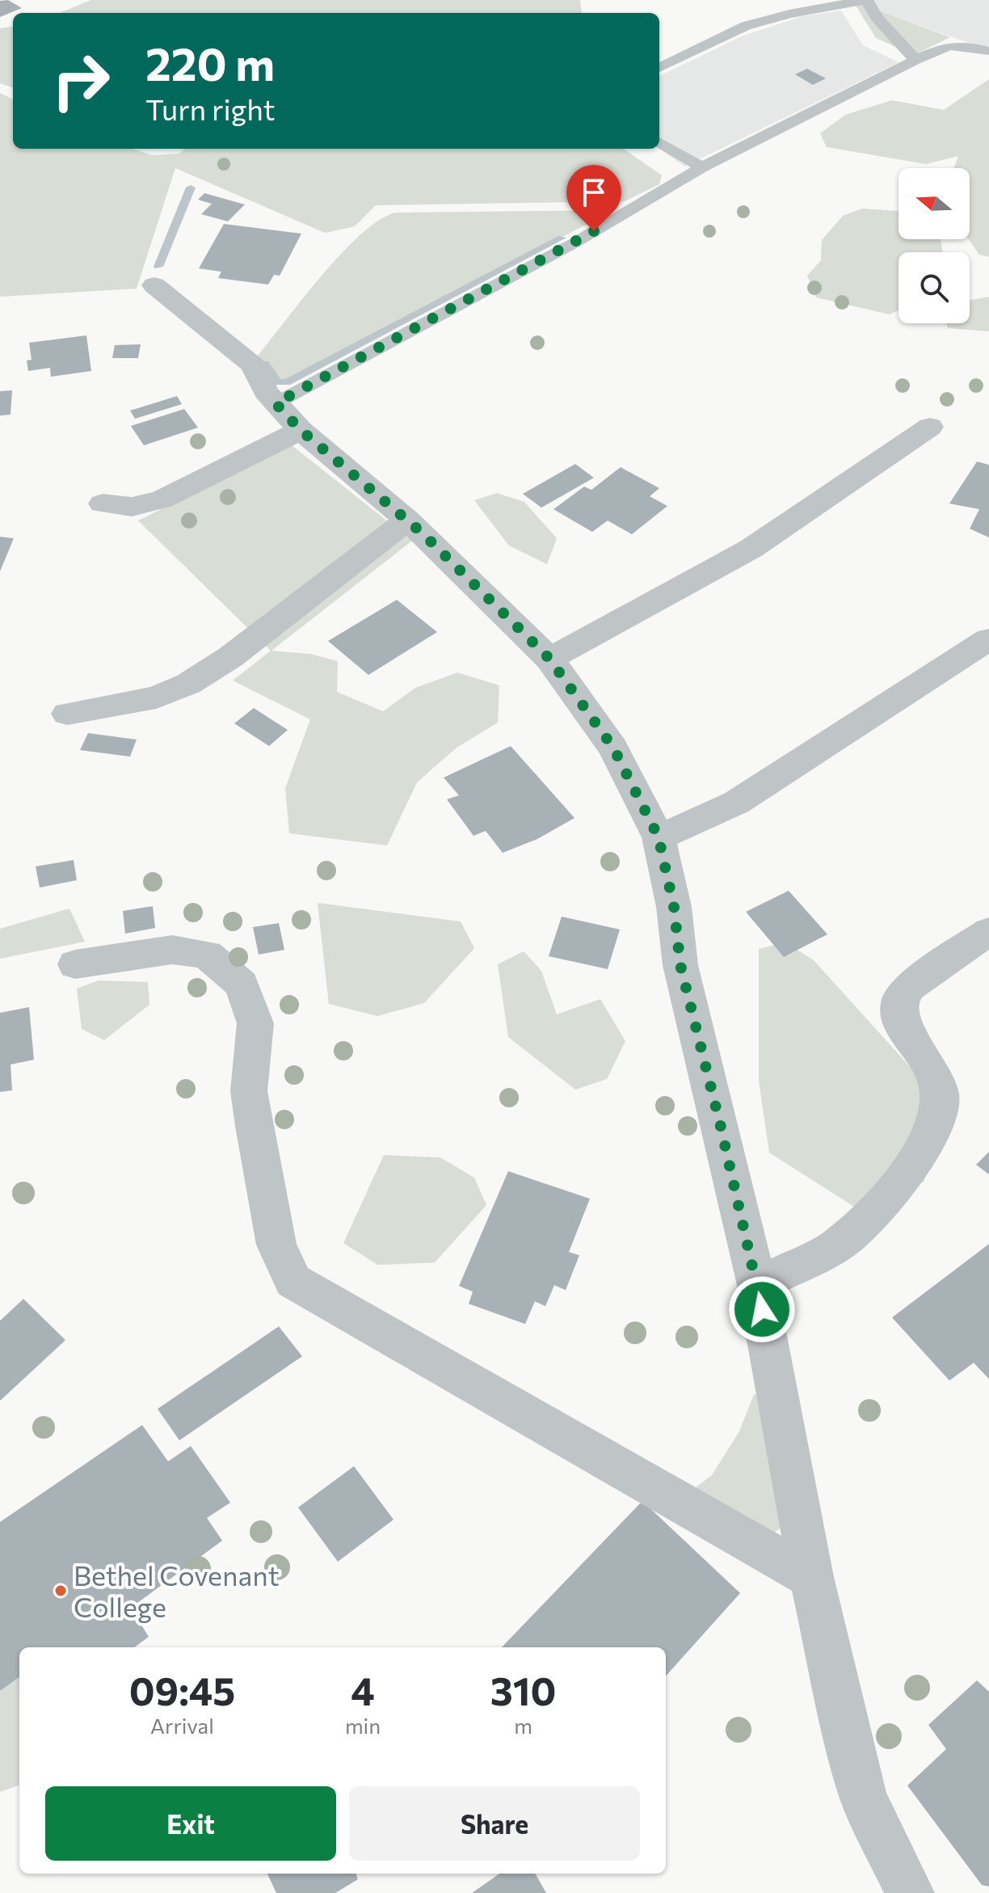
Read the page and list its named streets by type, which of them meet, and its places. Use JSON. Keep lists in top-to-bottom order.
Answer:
{
  "places": ["Bethel Covenant College"],
  "north": "left",
  "page": {
    "turn": ["220 m", "Turn right"],
    "eta": [
      "09:45",
      "Arrival",
      "4",
      "min",
      "310",
      "m"
    ],
    "buttons": ["Exit", "Share"]
  }
}
